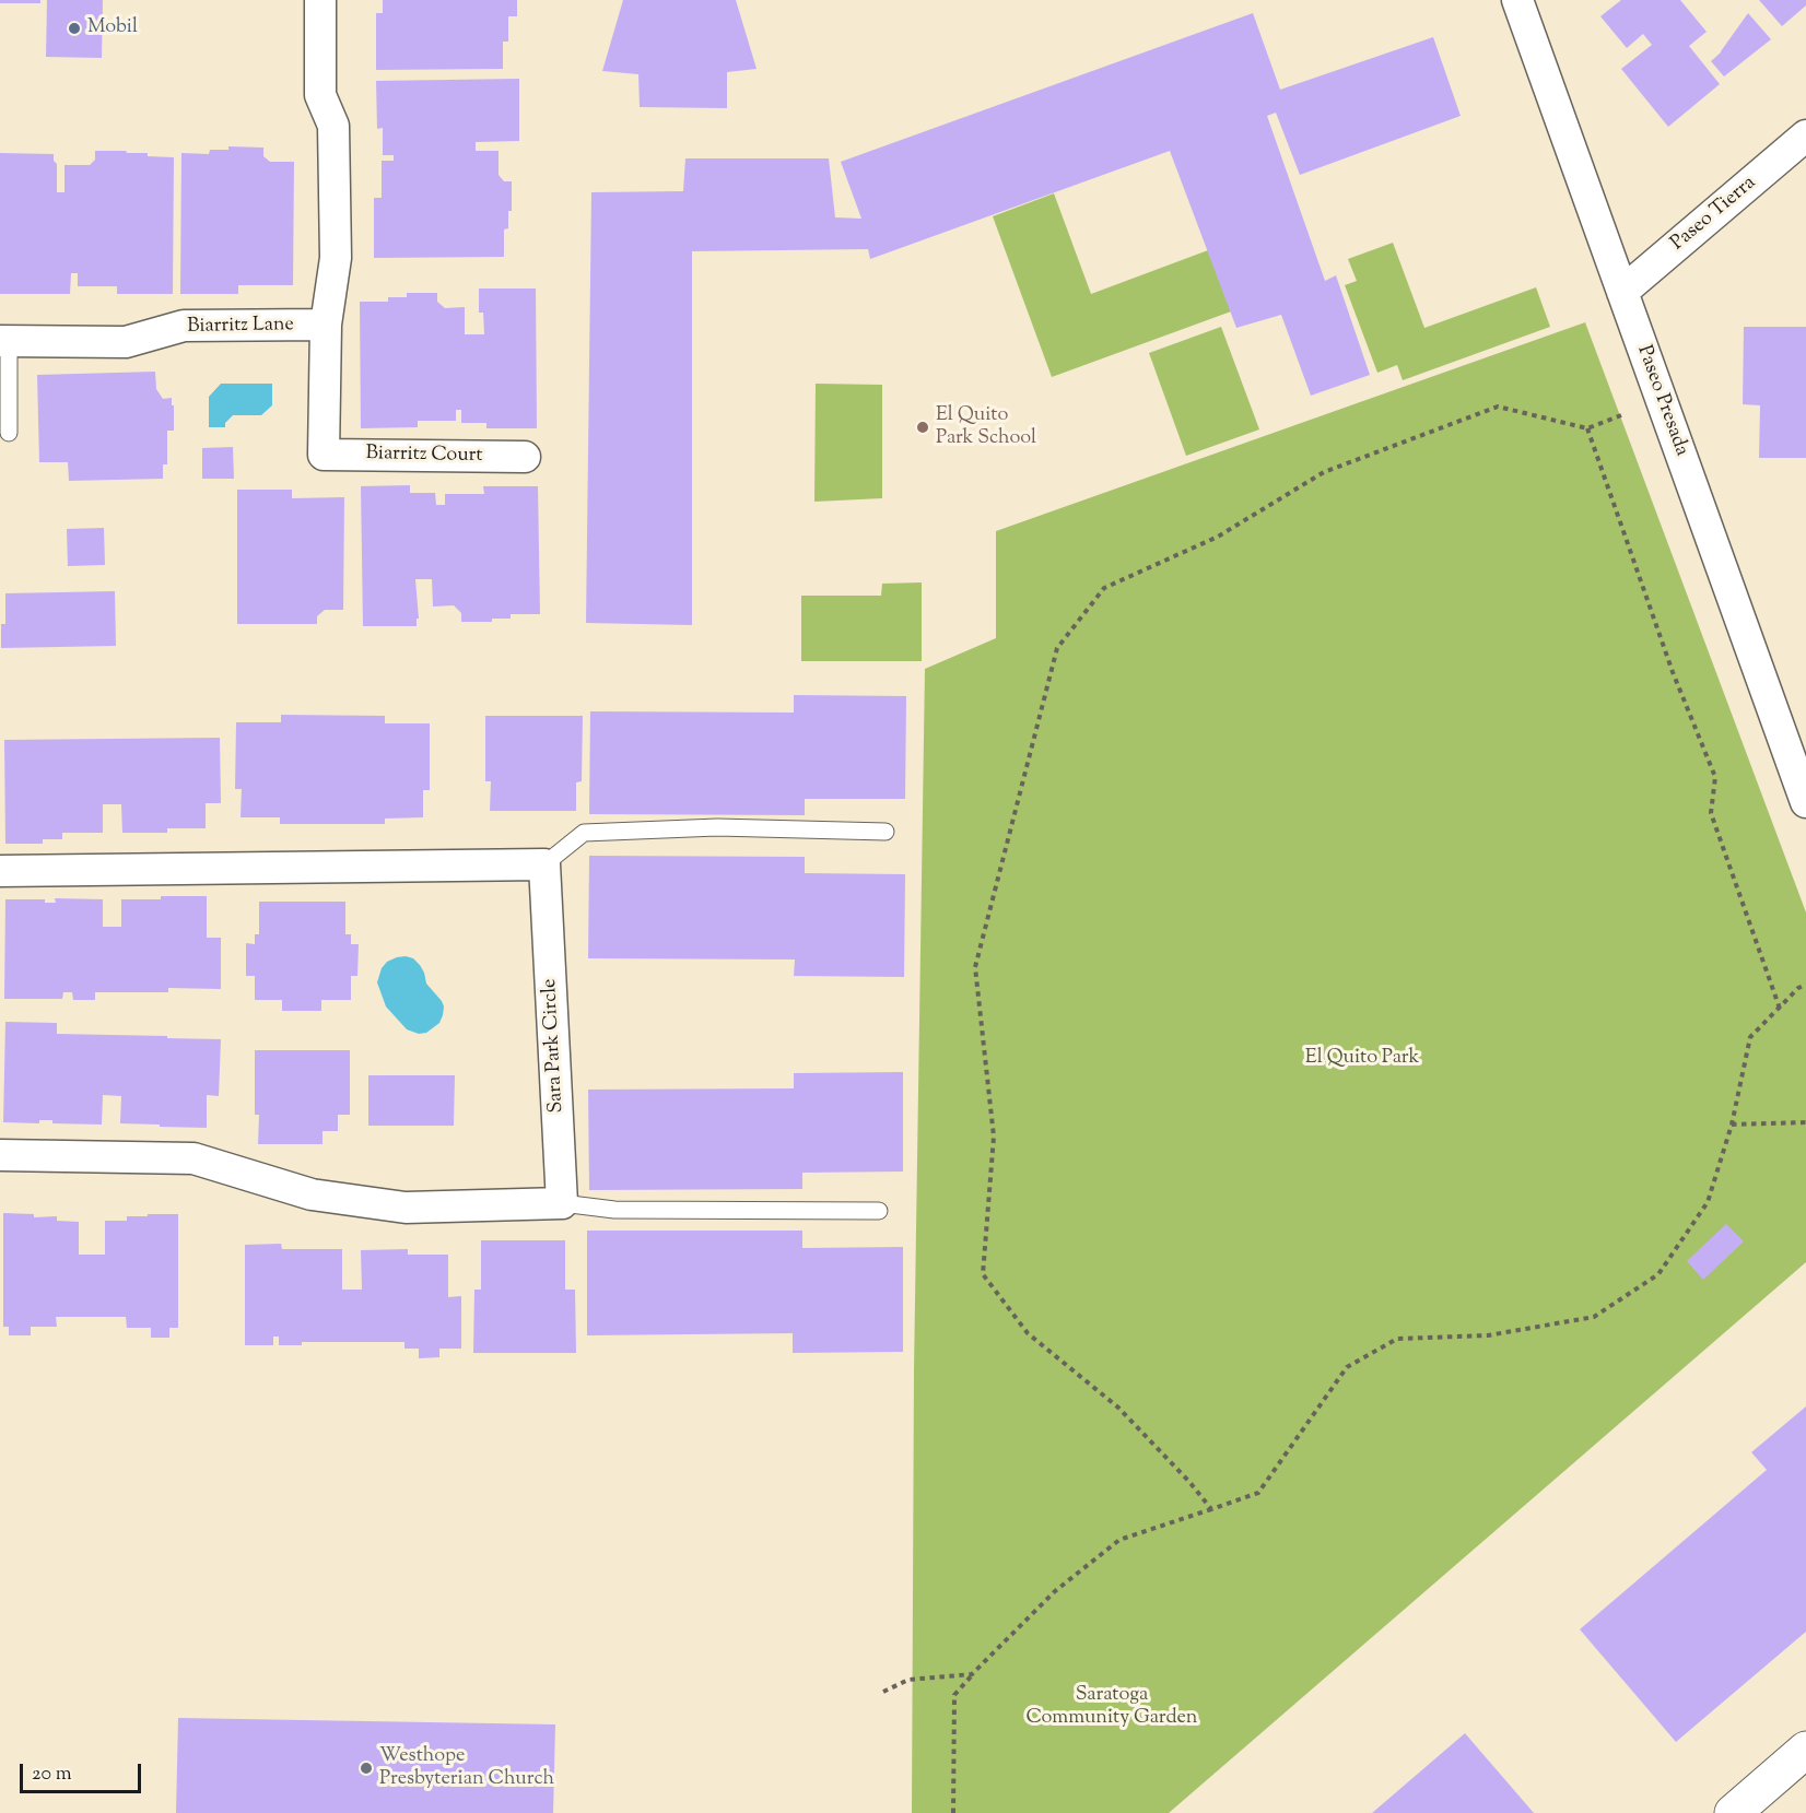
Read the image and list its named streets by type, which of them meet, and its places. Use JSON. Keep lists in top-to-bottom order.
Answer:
{
  "streets": {
    "street": [
      "Paseo Tierra",
      "Biarritz Lane",
      "Paseo Presada",
      "Biarritz Court",
      "Sara Park Circle"
    ]
  },
  "crossings": [
    ["Paseo Tierra", "Paseo Presada"],
    ["Biarritz Lane", "Biarritz Court"]
  ],
  "parks": ["El Quito Park", "Saratoga Community Garden"],
  "places": ["Mobil", "El Quito Park School", "Westhope Presbyterian Church"],
  "scale_bar": "20 m"
}
